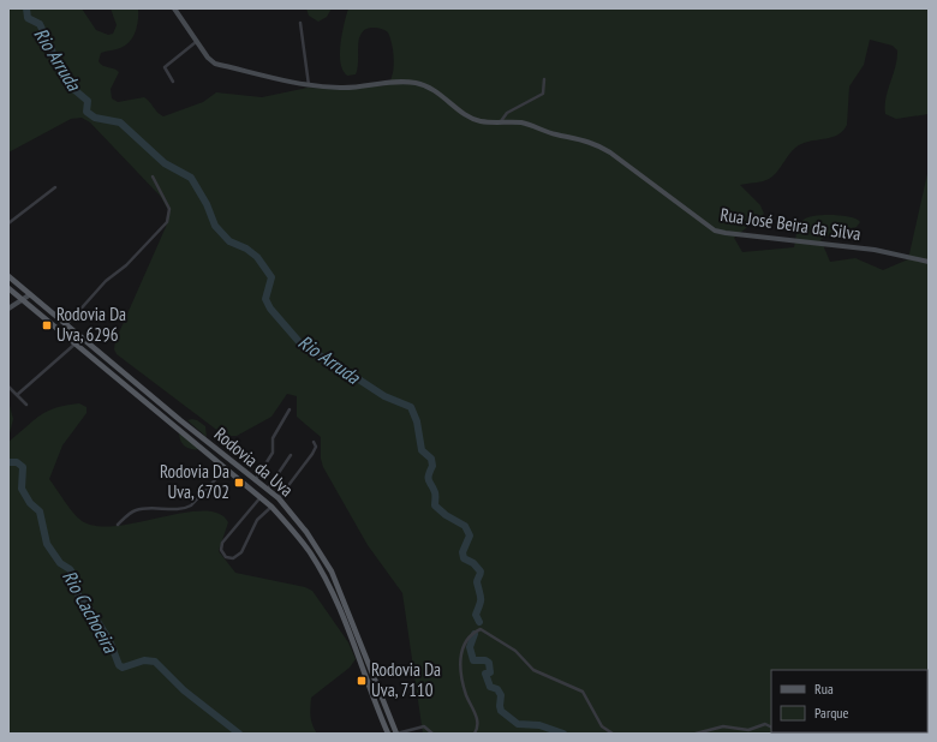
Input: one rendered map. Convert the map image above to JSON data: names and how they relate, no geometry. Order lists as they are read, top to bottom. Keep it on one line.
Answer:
{"streets":{"main road":["Rodovia da Uva"],"street":["Rua José Beira da Silva"]},"water":["Rio Arruda","Rio Cachoeira"],"places":{"transit":["Rodovia Da Uva, 6296","Rodovia Da Uva, 6702","Rodovia Da Uva, 7110"]},"legend":["Rua","Parque"]}
